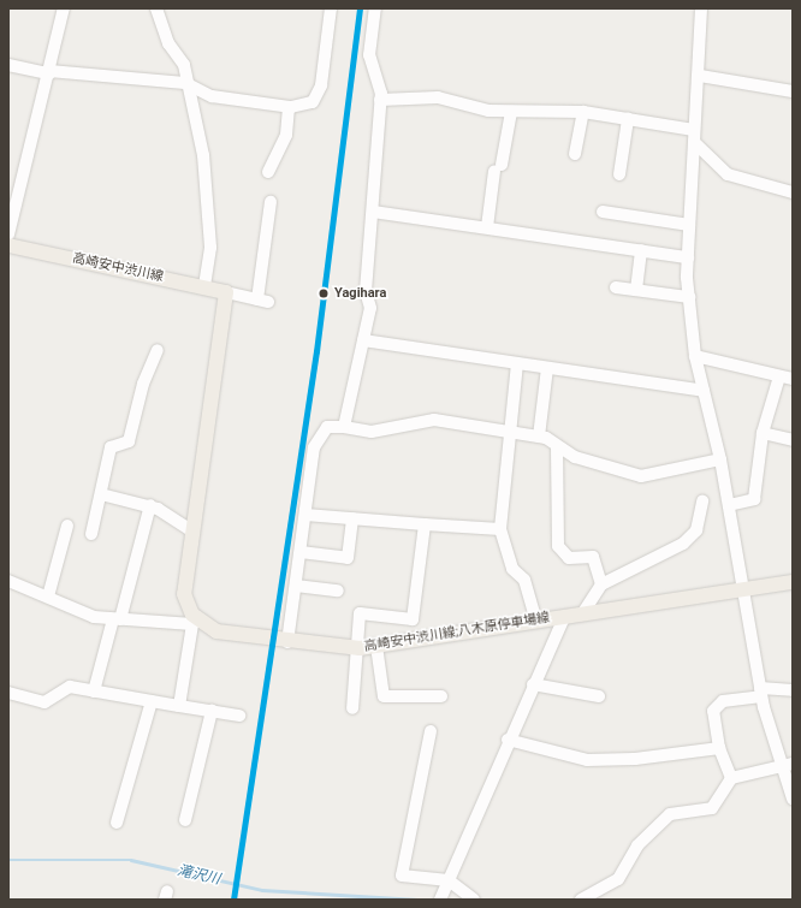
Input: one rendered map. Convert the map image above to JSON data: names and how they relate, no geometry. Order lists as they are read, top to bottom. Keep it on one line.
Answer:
{"streets":{"main road":["高崎安中渋川線","高崎安中渋川線;八木原停車場線"]},"water":["滝沢川"],"places":["Yagihara"]}
